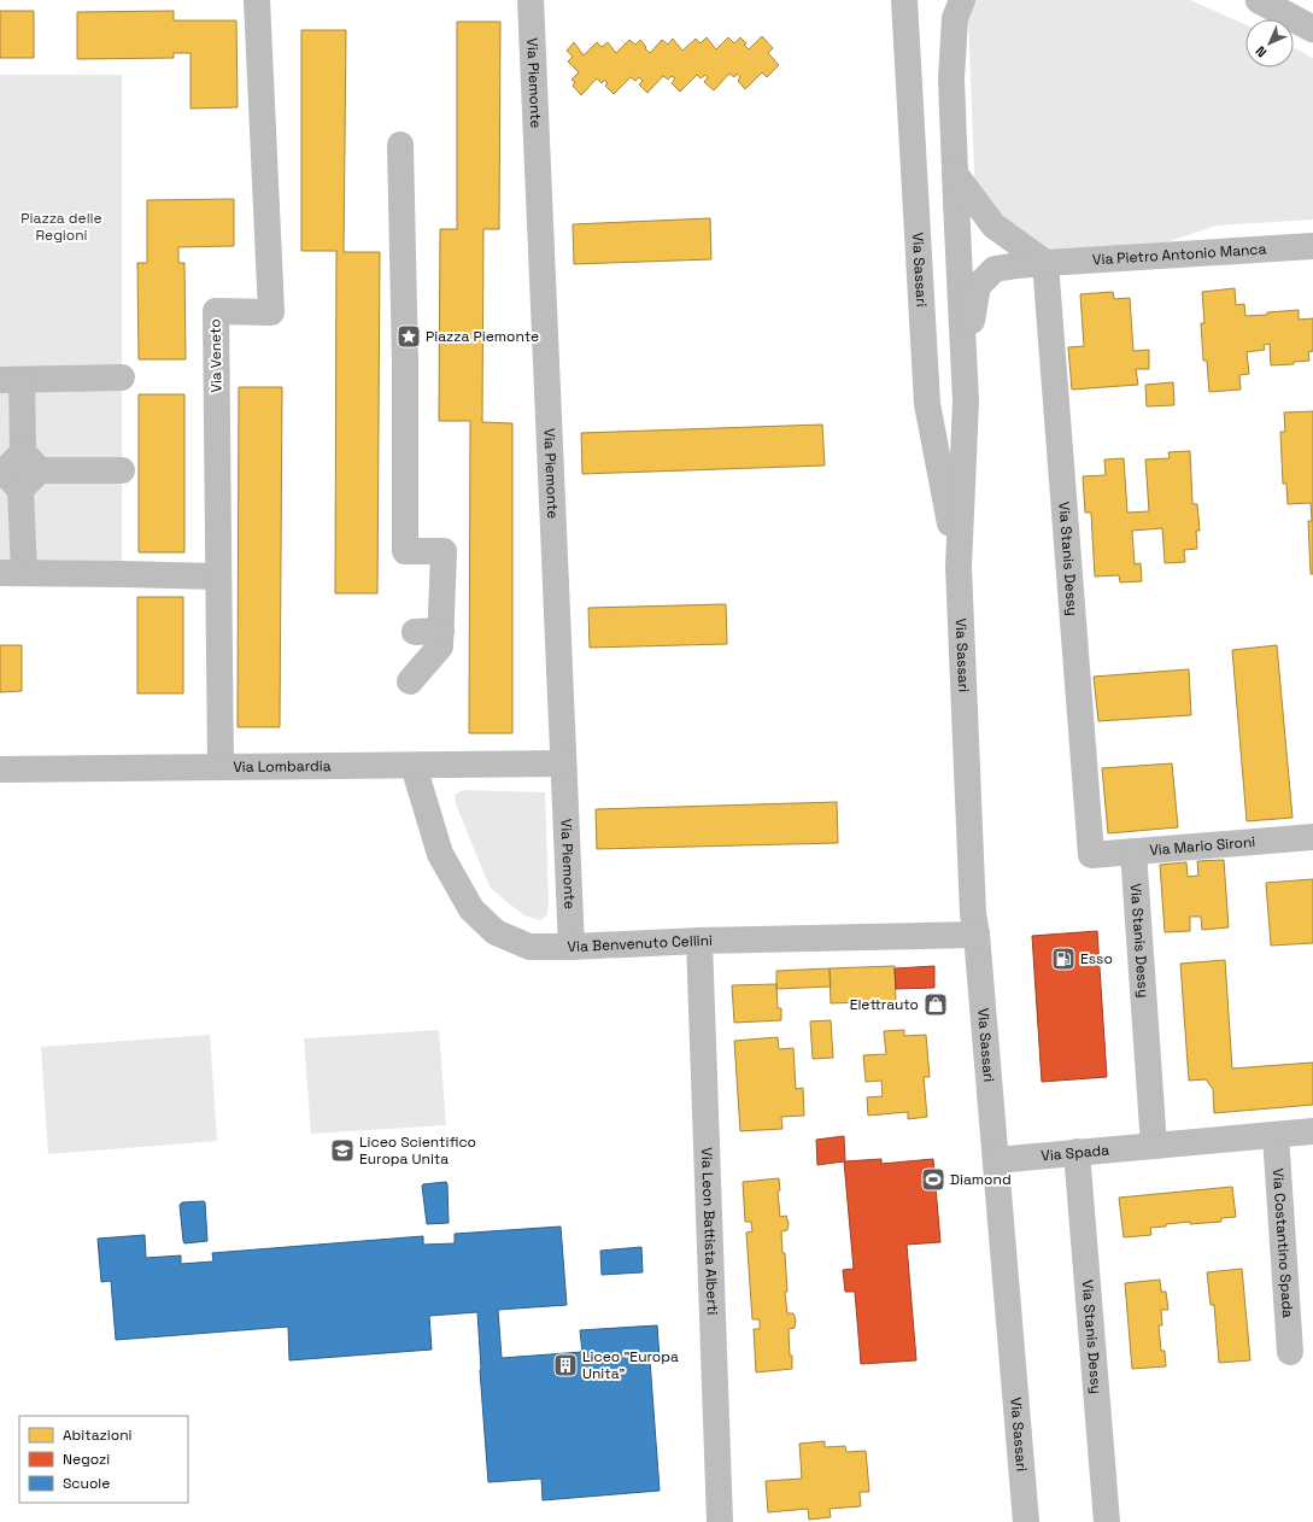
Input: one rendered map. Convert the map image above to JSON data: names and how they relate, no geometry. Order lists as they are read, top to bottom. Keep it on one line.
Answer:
{"streets":{"street":["Via Piemonte","Via Pietro Antonio Manca","Via Sassari","Via Veneto","Via Stanis Dessy","Via Lombardia","Via Mario Sironi","Via Benvenuto Cellini","Via Spada","Via Leon Battista Alberti","Via Costantino Spada"]},"crossings":[["Via Piemonte","Via Lombardia"],["Via Piemonte","Via Benvenuto Cellini"],["Via Pietro Antonio Manca","Via Sassari"],["Via Pietro Antonio Manca","Via Stanis Dessy"],["Via Sassari","Via Benvenuto Cellini"],["Via Sassari","Via Spada"],["Via Veneto","Via Lombardia"],["Via Stanis Dessy","Via Mario Sironi"],["Via Stanis Dessy","Via Spada"],["Via Lombardia","Via Benvenuto Cellini"],["Via Benvenuto Cellini","Via Leon Battista Alberti"]],"parks":["Piazza delle Regioni"],"places":{"place":["Piazza Piemonte"],"fuel station":["Esso"],"shop":["Elettrauto"],"school or university":["Liceo Scientifico Europa Unita"],"sports":["Diamond"],"building":["Liceo \"Europa Unita\""]},"legend":["Abitazioni","Negozi","Scuole"],"north":"bottom left"}
